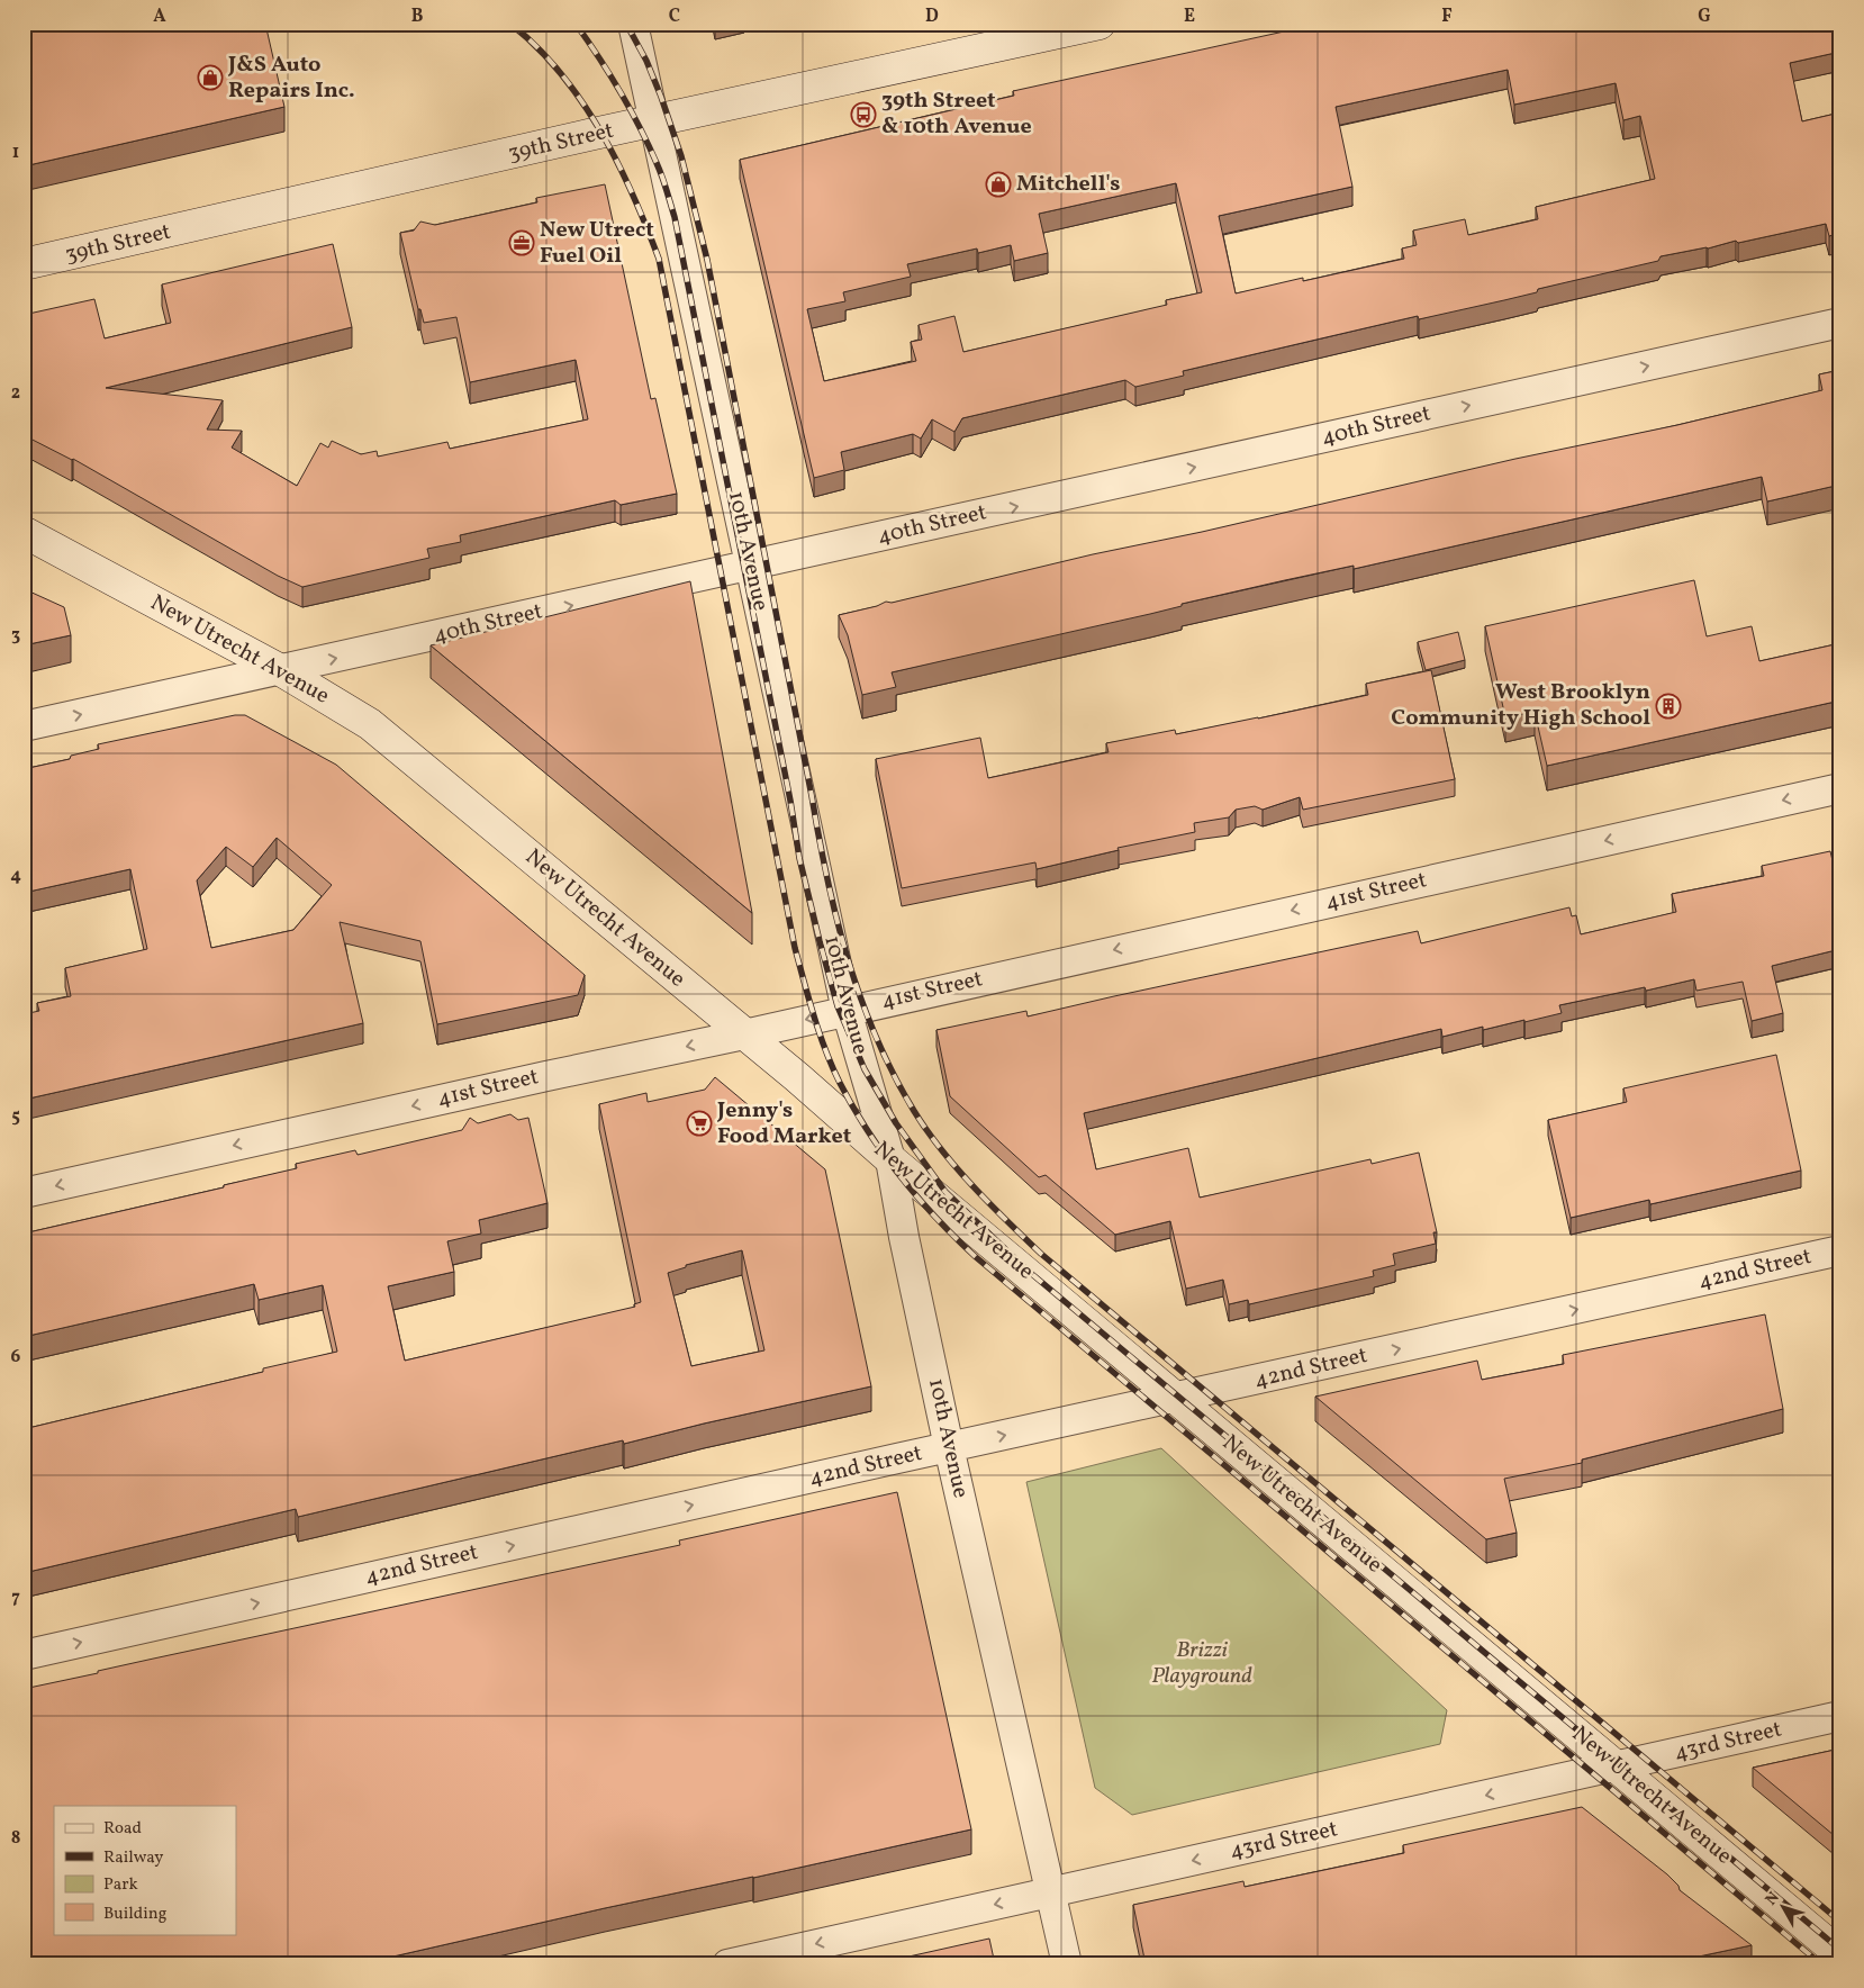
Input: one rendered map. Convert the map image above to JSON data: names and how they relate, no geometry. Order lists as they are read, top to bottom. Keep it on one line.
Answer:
{"streets":{"street":["39th Street","40th Street","10th Avenue","New Utrecht Avenue","41st Street","42nd Street","43rd Street"]},"crossings":[["39th Street","10th Avenue"],["40th Street","10th Avenue"],["40th Street","New Utrecht Avenue"],["10th Avenue","New Utrecht Avenue"],["10th Avenue","41st Street"],["10th Avenue","42nd Street"],["10th Avenue","43rd Street"],["New Utrecht Avenue","41st Street"],["New Utrecht Avenue","42nd Street"],["New Utrecht Avenue","43rd Street"]],"one_way":["40th Street","41st Street","42nd Street","43rd Street"],"parks":["Brizzi Playground"],"places":{"shop":["J&S Auto Repairs Inc.","Mitchell's"],"bus stop":["39th Street & 10th Avenue"],"office":["New Utrect Fuel Oil"],"building":["West Brooklyn Community High School"],"supermarket":["Jenny's Food Market"]},"legend":["Road","Railway","Park","Building"],"north":"top left","grid":{"columns":["A","B","C","D","E","F","G"],"rows":["1","2","3","4","5","6","7","8"]}}
